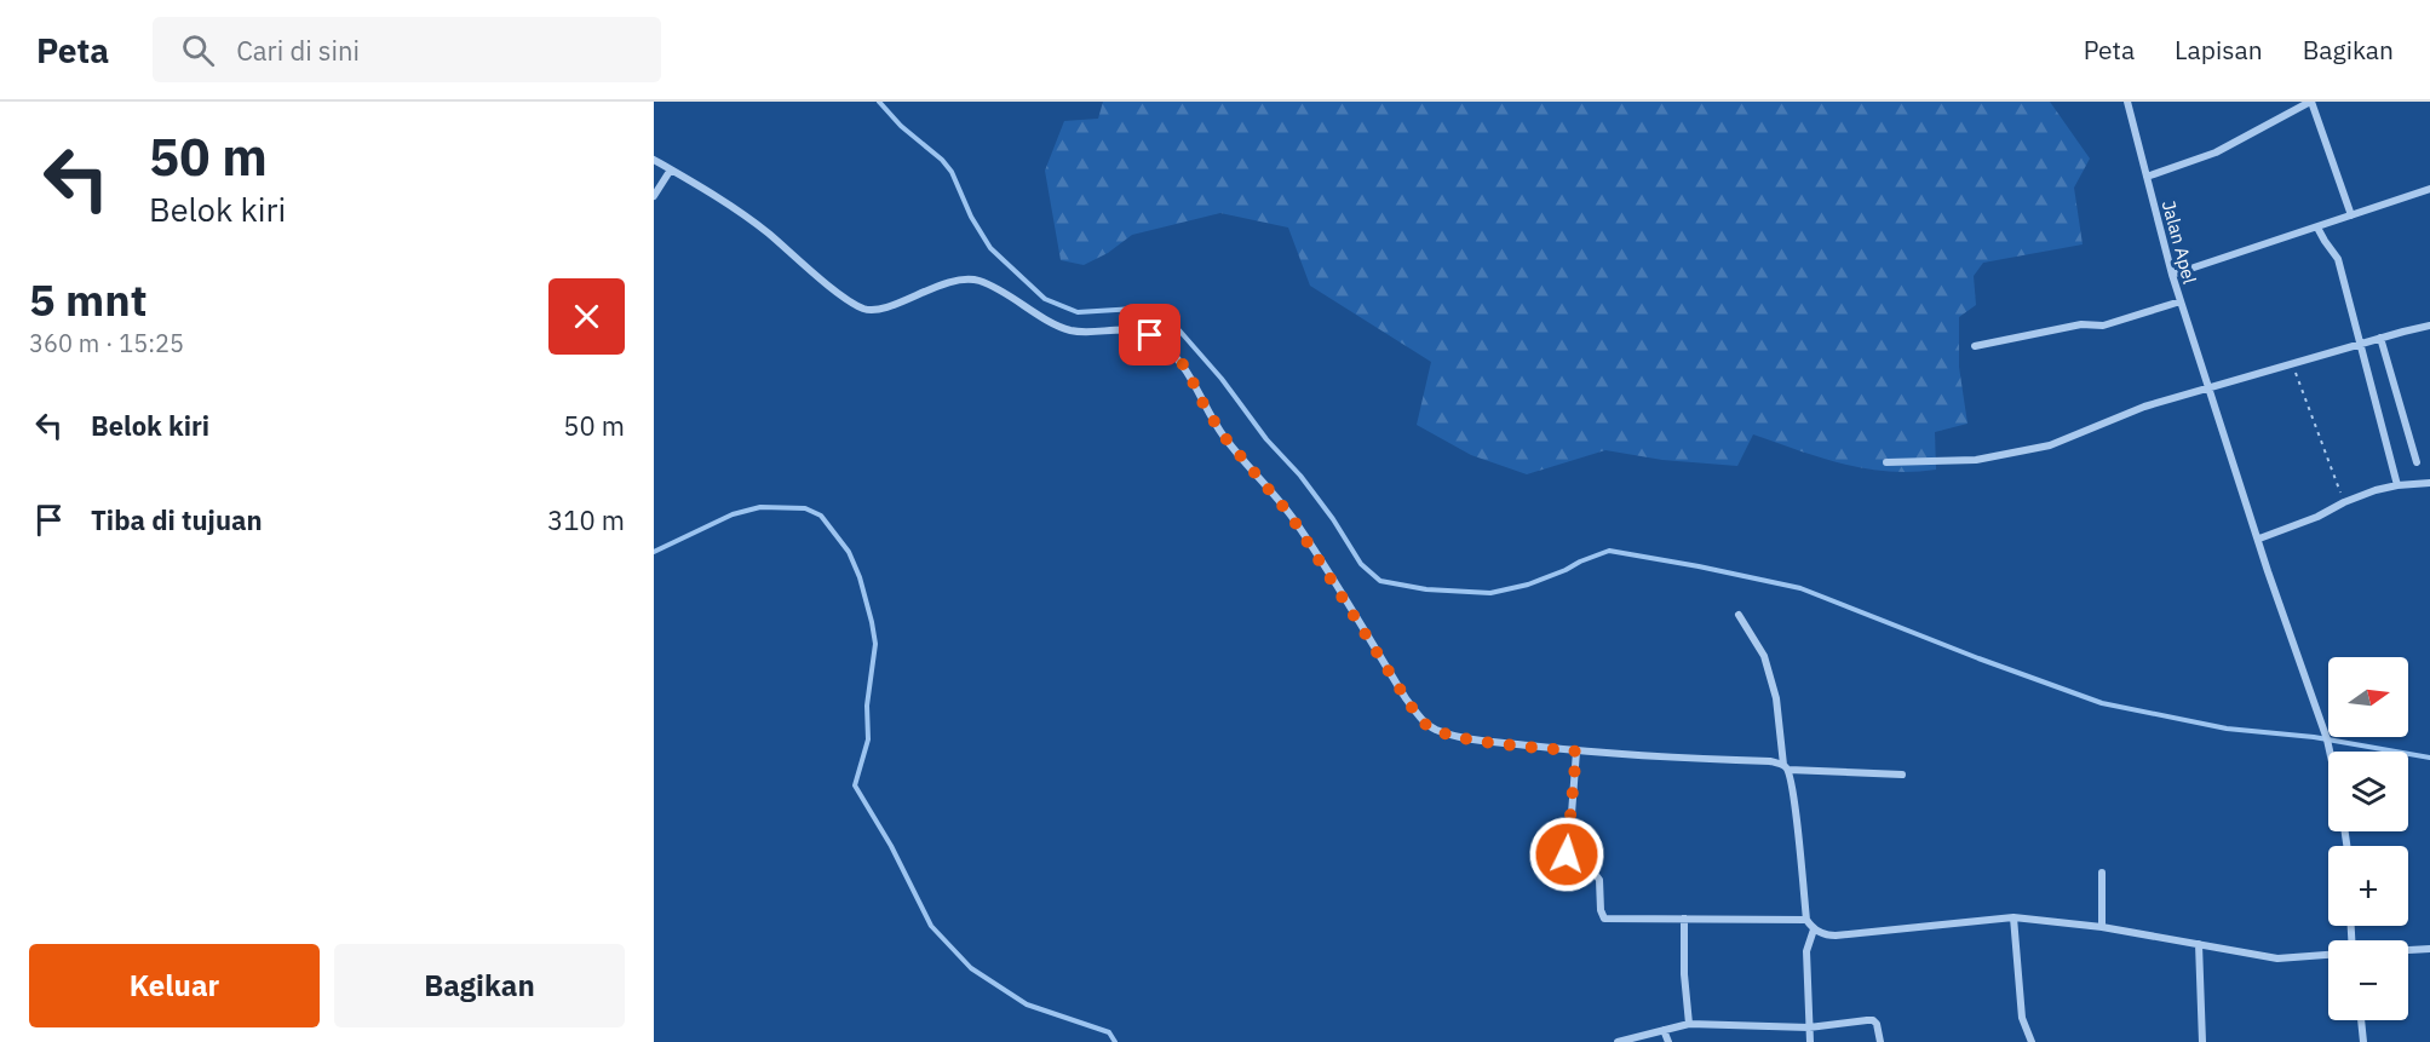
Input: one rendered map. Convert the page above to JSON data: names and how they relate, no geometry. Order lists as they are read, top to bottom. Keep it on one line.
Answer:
{"streets":{"street":["Jalan Apel"]},"north":"right","page":{"header":"Peta","search":"Cari di sini","nav":["Peta","Lapisan","Bagikan"],"turn":["50 m","Belok kiri"],"heading":["5 mnt","360 m · 15:25"],"list":[{"name":"Belok kiri","value":"50 m"},{"name":"Tiba di tujuan","value":"310 m"}],"map_buttons":["+","−"],"buttons":["Keluar","Bagikan"]}}
